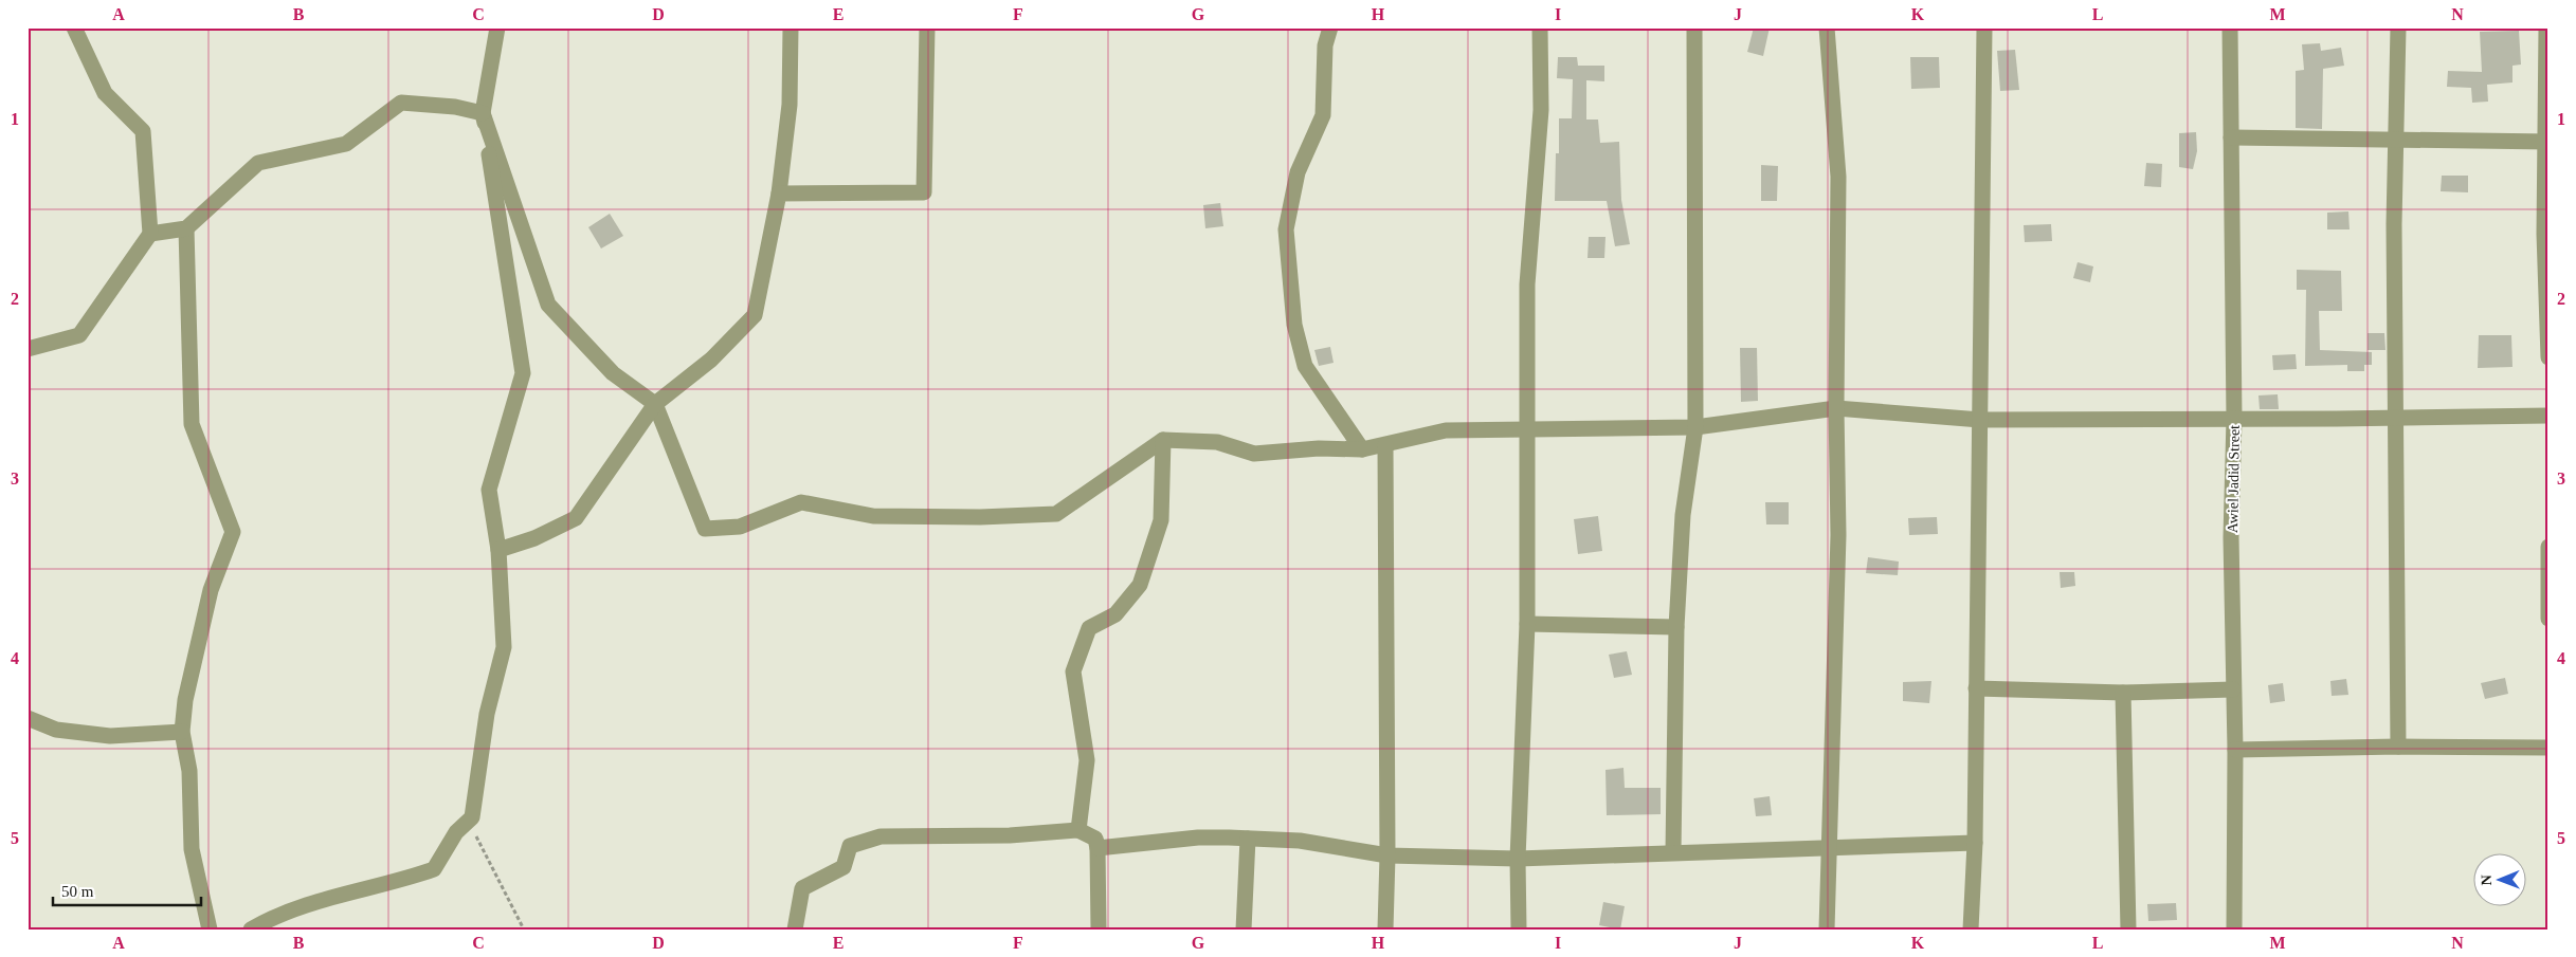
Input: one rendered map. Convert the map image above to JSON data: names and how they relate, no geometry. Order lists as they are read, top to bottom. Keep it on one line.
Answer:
{"streets":{"street":["Awiel Jadid Street"]},"scale_bar":"50 m","north":"left","grid":{"columns":["A","B","C","D","E","F","G","H","I","J","K","L","M","N"],"rows":["1","2","3","4","5"]}}
